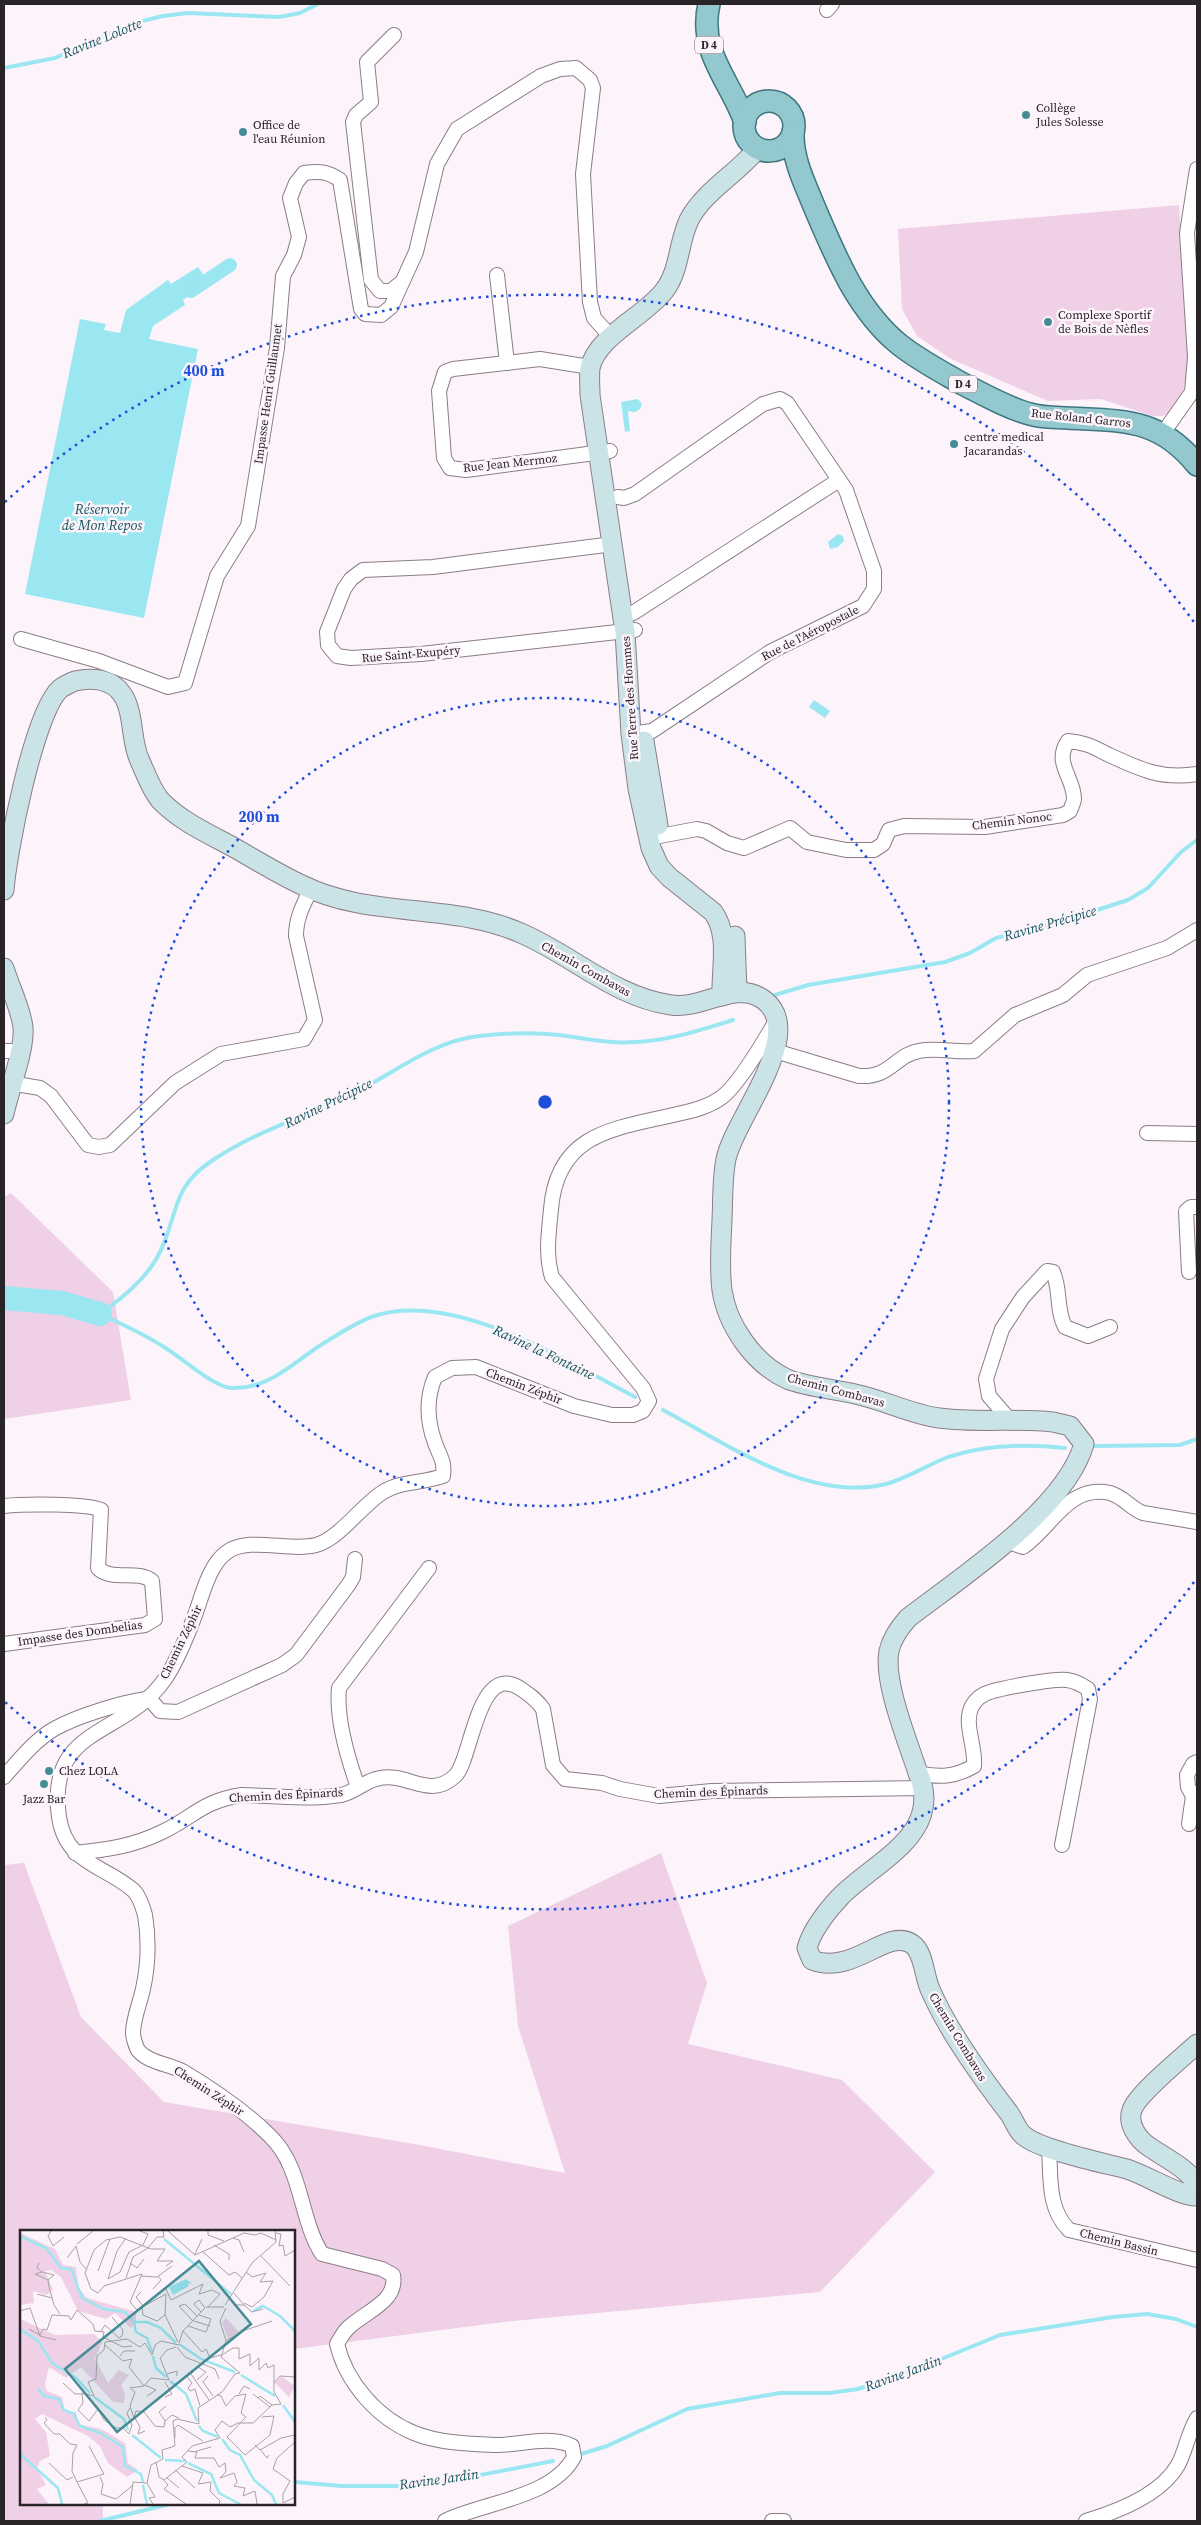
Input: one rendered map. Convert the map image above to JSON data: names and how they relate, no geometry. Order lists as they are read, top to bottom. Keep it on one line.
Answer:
{"streets":{"main road":["D 4","Rue Roland Garros"],"street":["Impasse Henri Guillaumet","Rue Jean Mermoz","Rue de l'Aéropostale","Rue Saint-Exupéry","Rue Terre des Hommes","Chemin Nonoc","Chemin Combavas","Chemin Zéphir","Impasse des Dombelias","Chemin des Épinards","Chemin Bassin"]},"crossings":[["D 4","Rue Roland Garros"],["Rue Jean Mermoz","Rue Terre des Hommes"],["Rue de l'Aéropostale","Rue Terre des Hommes"],["Rue Saint-Exupéry","Rue Terre des Hommes"],["Rue Terre des Hommes","Chemin Nonoc"],["Rue Terre des Hommes","Chemin Combavas"],["Chemin Combavas","Chemin Zéphir"],["Chemin Combavas","Chemin des Épinards"],["Chemin Combavas","Chemin Bassin"],["Chemin Zéphir","Chemin des Épinards"]],"water":["Ravine Lolotte","Réservoir de Mon Repos","Ravine Précipice","Ravine la Fontaine","Ravine Jardin"],"places":["Collège Jules Solesse","Office de l'eau Réunion","Complexe Sportif de Bois de Nèfles","centre medical Jacarandas","Chez LOLA","Jazz Bar"],"rings":["400 m","200 m"]}
